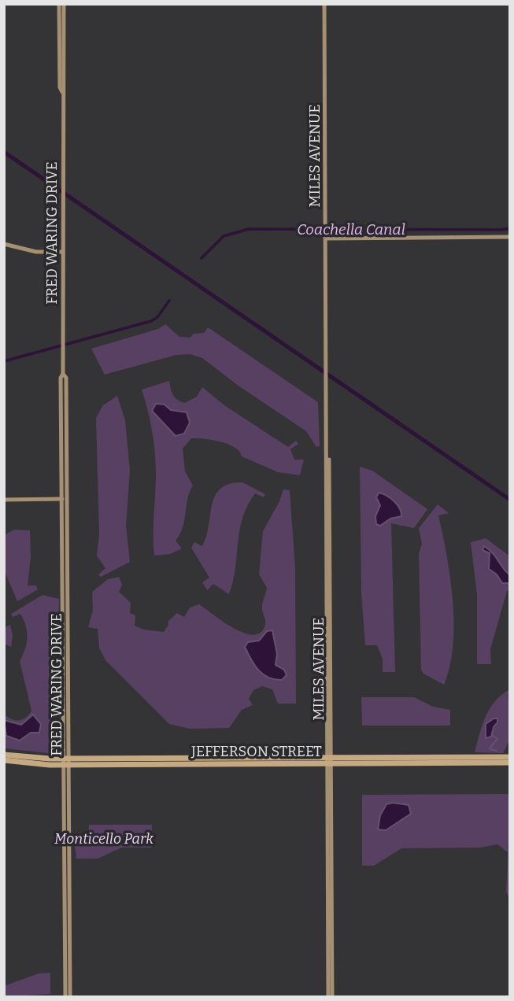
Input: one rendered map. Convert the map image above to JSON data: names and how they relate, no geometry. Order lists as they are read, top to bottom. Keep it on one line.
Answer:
{"streets":{"main road":["MILES AVENUE","FRED WARING DRIVE","JEFFERSON STREET"]},"crossings":[["MILES AVENUE","JEFFERSON STREET"],["FRED WARING DRIVE","JEFFERSON STREET"]],"water":["Coachella Canal"],"parks":["Monticello Park"]}
